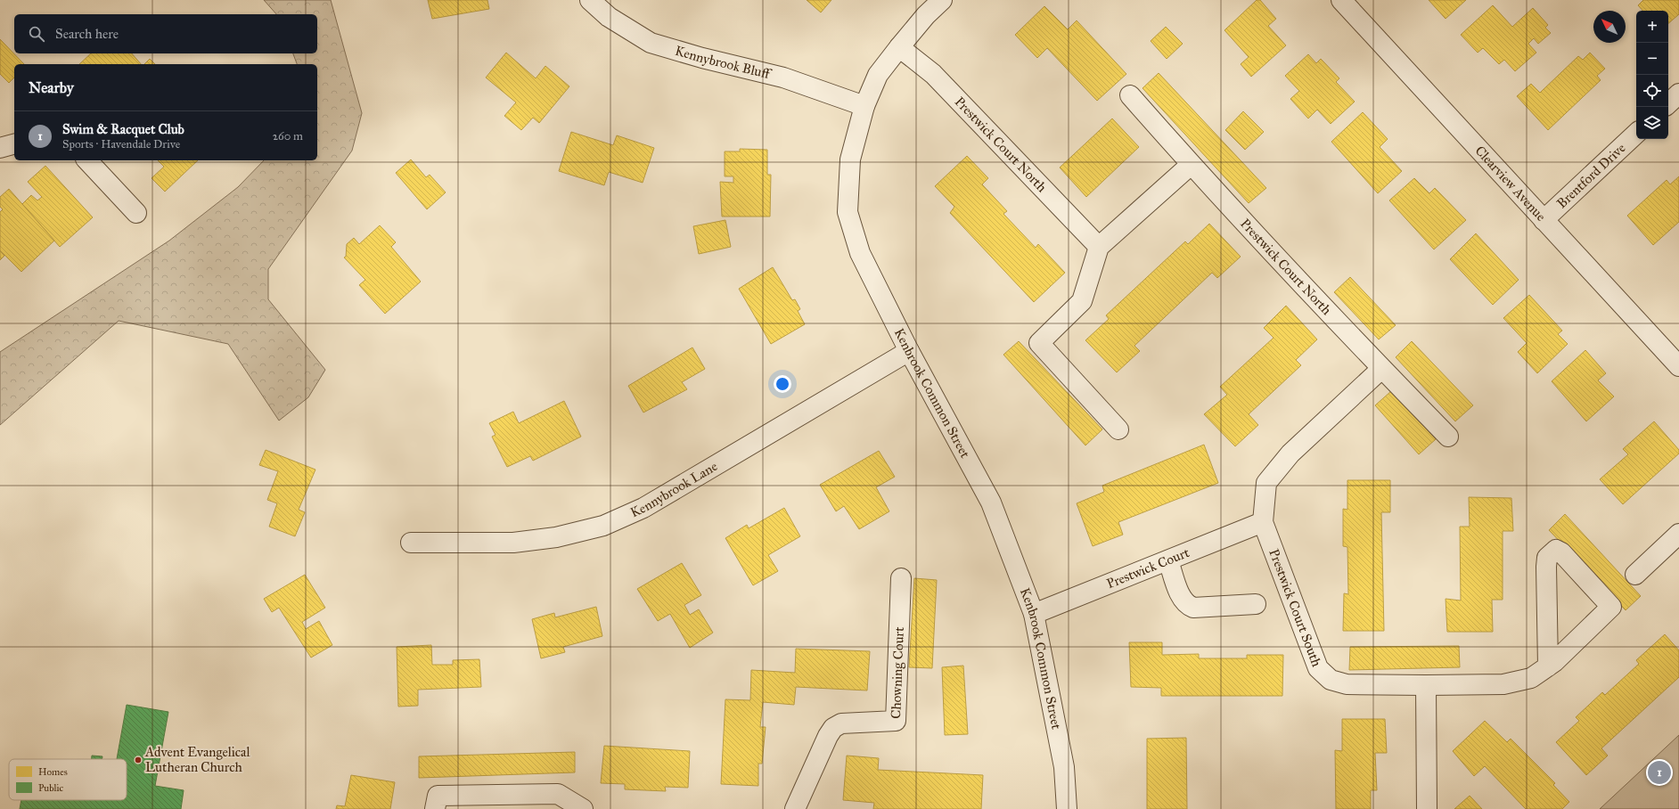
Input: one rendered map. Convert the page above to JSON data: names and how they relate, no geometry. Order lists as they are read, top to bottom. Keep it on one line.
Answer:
{"streets":{"street":["Kennybrook Bluff","Prestwick Court North","Brentford Drive","Clearview Avenue","Kenbrook Common Street","Kennybrook Lane","Prestwick Court","Prestwick Court South","Chowning Court"]},"crossings":[["Kennybrook Bluff","Kenbrook Common Street"],["Prestwick Court North","Kenbrook Common Street"],["Brentford Drive","Clearview Avenue"],["Kenbrook Common Street","Kennybrook Lane"],["Kenbrook Common Street","Prestwick Court"],["Prestwick Court","Prestwick Court South"]],"places":["Advent Evangelical Lutheran Church"],"legend":["Homes","Public"],"north":"top left","page":{"map_buttons":["+","−"],"search":"Search here","heading":"Nearby","list":[{"mark":"1","name":"Swim & Racquet Club","note":"Sports · Havendale Drive","value":"260 m"}],"pins":"1"}}
